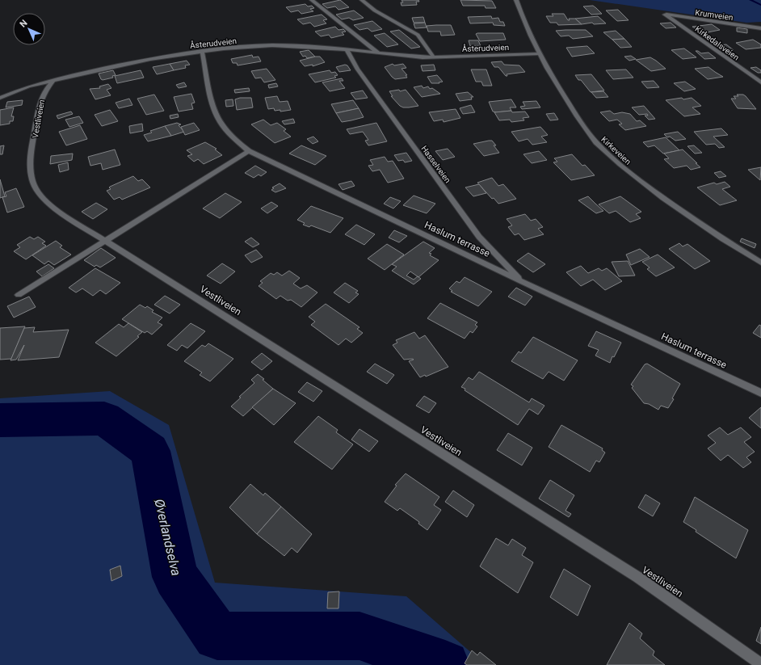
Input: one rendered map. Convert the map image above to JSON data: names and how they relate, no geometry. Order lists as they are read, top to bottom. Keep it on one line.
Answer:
{"streets":{"street":["Krumveien","Åsterudveien","Kirkedalsveien","Vestliveien","Kirkeveien","Hasselveien","Haslum terrasse"]},"crossings":[["Krumveien","Kirkedalsveien"],["Åsterudveien","Vestliveien"],["Åsterudveien","Kirkeveien"],["Åsterudveien","Hasselveien"],["Åsterudveien","Haslum terrasse"],["Hasselveien","Haslum terrasse"]],"water":["Øverlandselva"],"north":"top left"}
